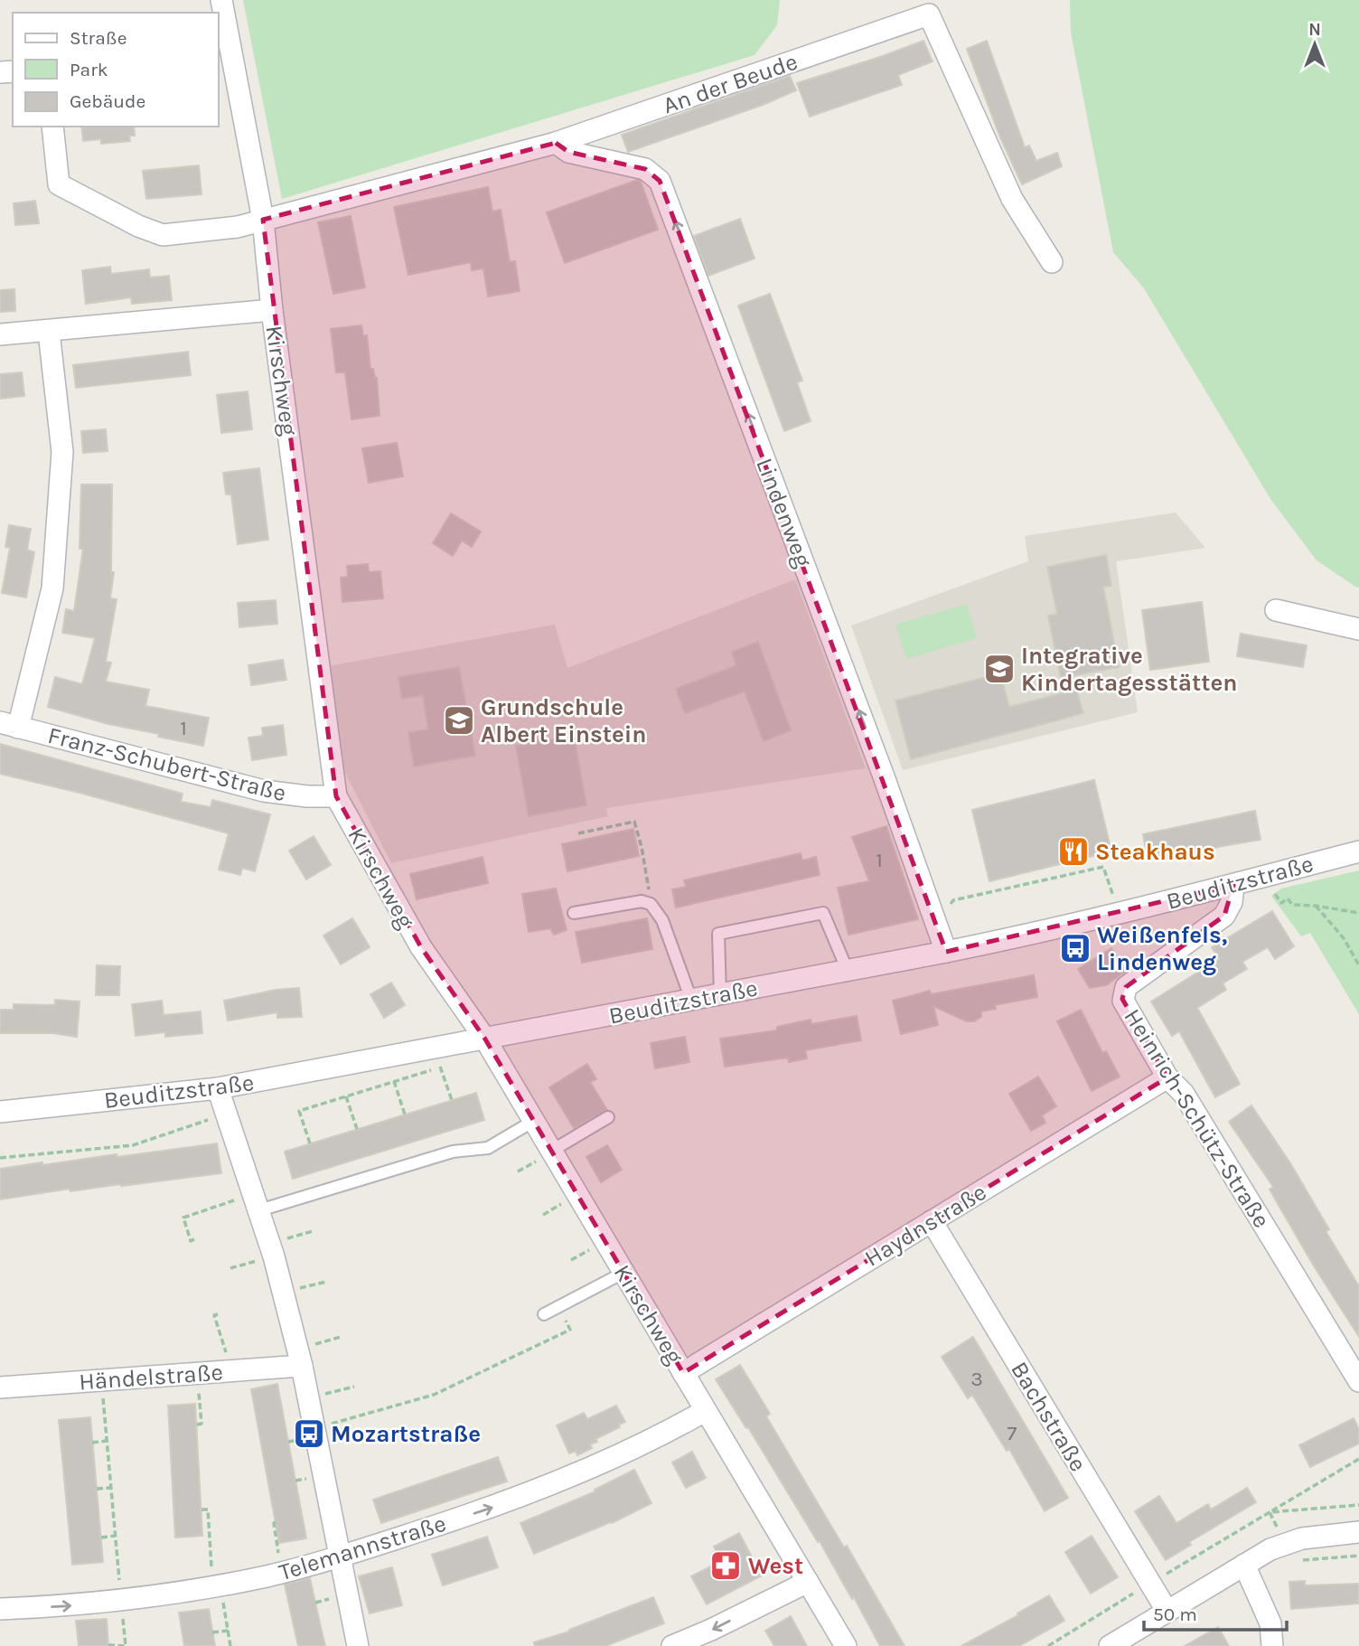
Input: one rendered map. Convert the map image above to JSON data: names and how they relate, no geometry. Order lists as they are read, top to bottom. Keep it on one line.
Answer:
{"streets":{"street":["An der Beude","Kirschweg","Lindenweg","Franz-Schubert-Straße","Beuditzstraße","Heinrich-Schütz-Straße","Haydnstraße","Händelstraße","Bachstraße","Telemannstraße"]},"crossings":[["An der Beude","Kirschweg"],["An der Beude","Lindenweg"],["Kirschweg","Franz-Schubert-Straße"],["Kirschweg","Beuditzstraße"],["Kirschweg","Haydnstraße"],["Kirschweg","Telemannstraße"],["Lindenweg","Beuditzstraße"],["Beuditzstraße","Heinrich-Schütz-Straße"],["Heinrich-Schütz-Straße","Haydnstraße"],["Haydnstraße","Bachstraße"]],"one_way":["Lindenweg","Telemannstraße"],"places":{"school or university":["Integrative Kindertagesstätten","Grundschule Albert Einstein"],"restaurant":["Steakhaus"],"bus stop":["Weißenfels, Lindenweg","Mozartstraße"],"pharmacy":["West"]},"house_numbers":["1","1","3","7"],"legend":["Straße","Park","Gebäude"],"scale_bar":"50 m","north":"top"}
